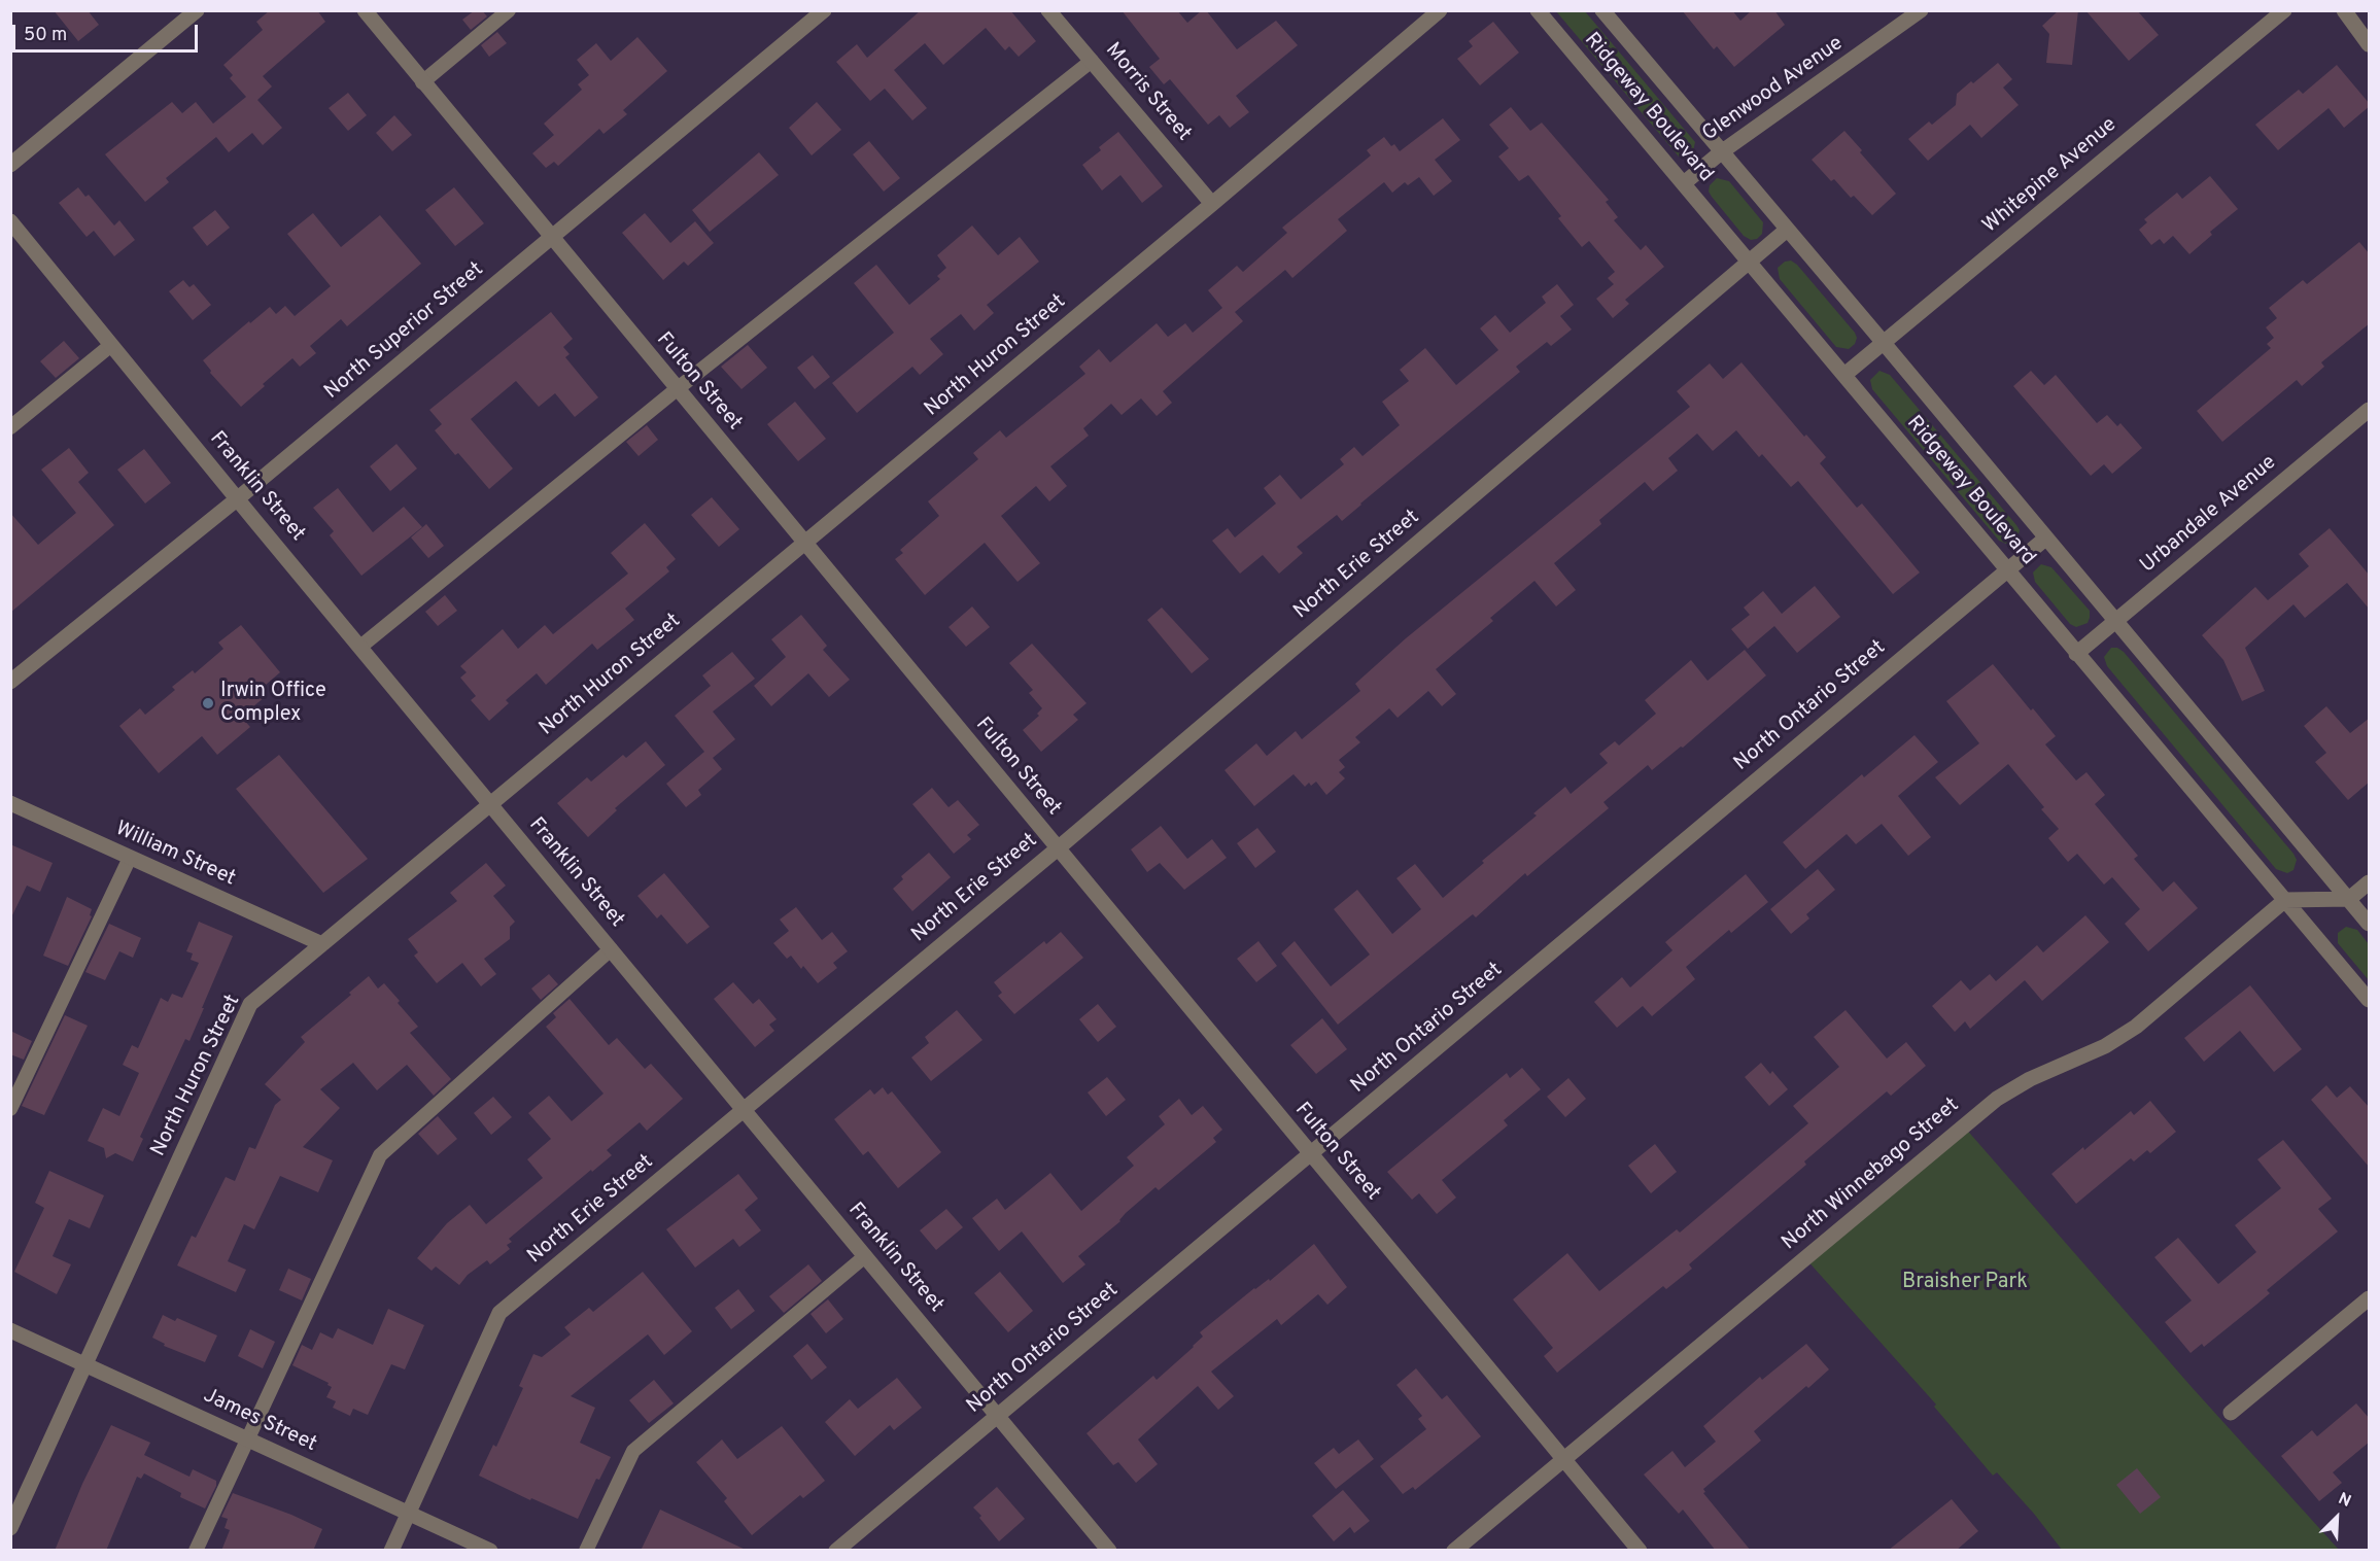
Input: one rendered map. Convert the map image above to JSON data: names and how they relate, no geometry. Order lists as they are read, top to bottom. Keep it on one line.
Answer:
{"streets":{"street":["Glenwood Avenue","Morris Street","Ridgeway Boulevard","Whitepine Avenue","North Superior Street","North Huron Street","Fulton Street","Franklin Street","Urbandale Avenue","North Erie Street","North Ontario Street","William Street","North Winnebago Street","James Street"]},"crossings":[["Glenwood Avenue","Ridgeway Boulevard"],["Morris Street","North Huron Street"],["Ridgeway Boulevard","Whitepine Avenue"],["Ridgeway Boulevard","Urbandale Avenue"],["Ridgeway Boulevard","North Erie Street"],["Ridgeway Boulevard","North Ontario Street"],["Ridgeway Boulevard","North Winnebago Street"],["North Superior Street","Fulton Street"],["North Superior Street","Franklin Street"],["North Huron Street","Fulton Street"],["North Huron Street","Franklin Street"],["North Huron Street","William Street"],["North Huron Street","James Street"],["Fulton Street","North Erie Street"],["Fulton Street","North Ontario Street"],["Fulton Street","North Winnebago Street"],["Franklin Street","North Erie Street"],["Franklin Street","North Ontario Street"],["North Erie Street","James Street"]],"parks":["Braisher Park"],"places":["Irwin Office Complex"],"scale_bar":"50 m","north":"top right"}
